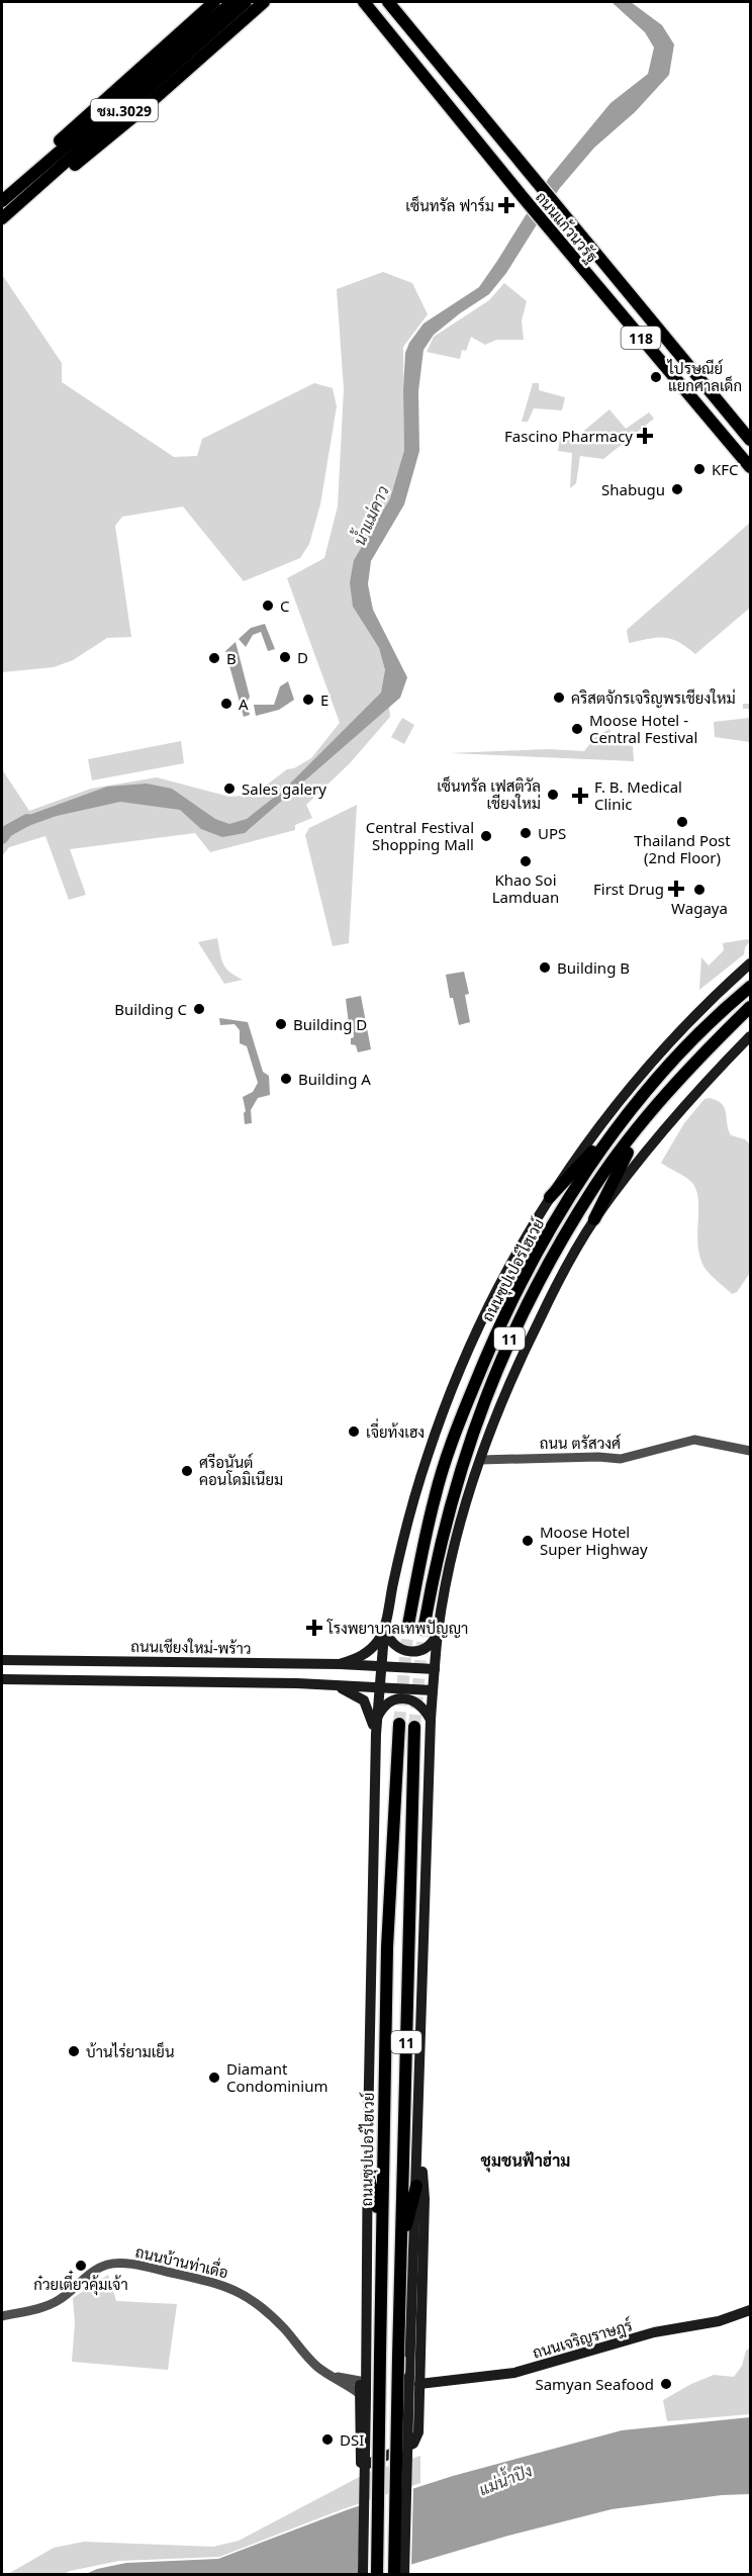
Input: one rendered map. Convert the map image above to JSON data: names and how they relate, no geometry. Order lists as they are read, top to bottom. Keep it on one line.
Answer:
{"streets":{"main road":["ชม.3029","ถนนแก้วนวรัฐ","118","ถนนซุปเปอร์ไฮเวย์","11","ถนนเชียงใหม่-พร้าว","ถนนเจริญราษฎร์"],"street":["ถนน ตรัสวงศ์","ถนนบ้านท่าเดื่อ"]},"districts":["ชุมชนฟ้าฮ่าม"],"water":["น้ำแม่คาว","แม่น้ำปิง"],"places":{"health":["เซ็นทรัล ฟาร์ม","Fascino Pharmacy","F. B. Medical Clinic","First Drug","โรงพยาบาลเทพปัญญา"],"other":["ไปรษณีย์ แยกศาลเด็ก","KFC","Shabugu","C","D","B","คริสตจักรเจริญพรเชียงใหม่","E","A","Moose Hotel - Central Festival","Sales galery","เซ็นทรัล เฟสติวัล เชียงใหม่","Thailand Post (2nd Floor)","UPS","Central Festival Shopping Mall","Khao Soi Lamduan","Wagaya","Building B","Building C","Building D","Building A","เจี่ยท้งเฮง","ศรีอนันต์ คอนโดมิเนียม","Moose Hotel Super Highway","บ้านไร่ยามเย็น","Diamant Condominium","ก๋วยเตี๋ยวคุ้มเจ้า","Samyan Seafood","DSI"]}}
